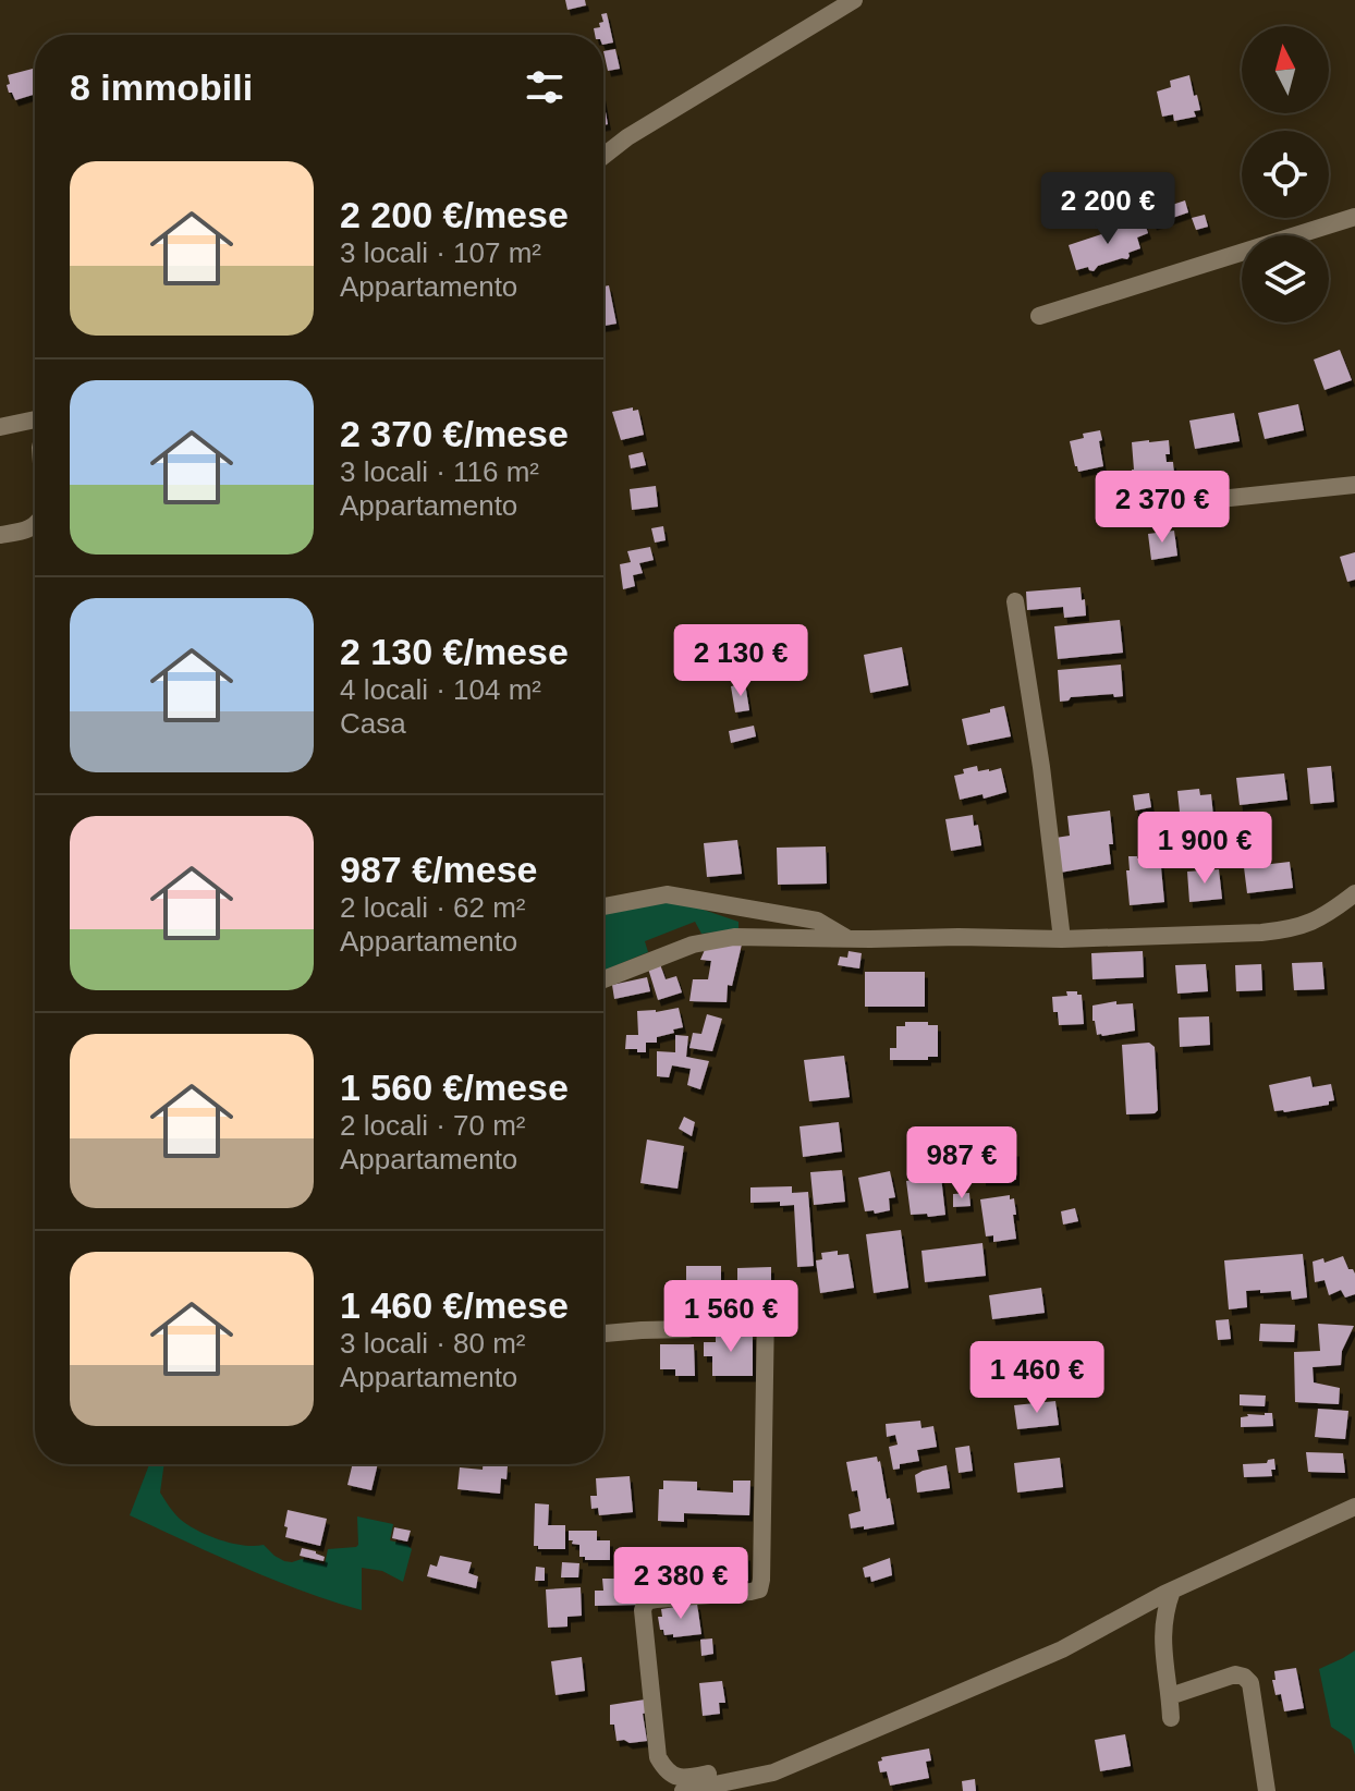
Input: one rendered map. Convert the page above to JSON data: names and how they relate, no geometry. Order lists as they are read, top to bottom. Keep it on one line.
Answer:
{"north":"top","page":{"heading":"8 immobili","list":[{"name":"2 200 €/mese","note":"3 locali · 107 m² · Appartamento"},{"name":"2 370 €/mese","note":"3 locali · 116 m² · Appartamento"},{"name":"2 130 €/mese","note":"4 locali · 104 m² · Casa"},{"name":"987 €/mese","note":"2 locali · 62 m² · Appartamento"},{"name":"1 560 €/mese","note":"2 locali · 70 m² · Appartamento"},{"name":"1 460 €/mese","note":"3 locali · 80 m² · Appartamento"}],"price":["2 200 €","2 370 €","2 130 €","1 900 €","987 €","1 560 €","1 460 €","2 380 €"]}}
